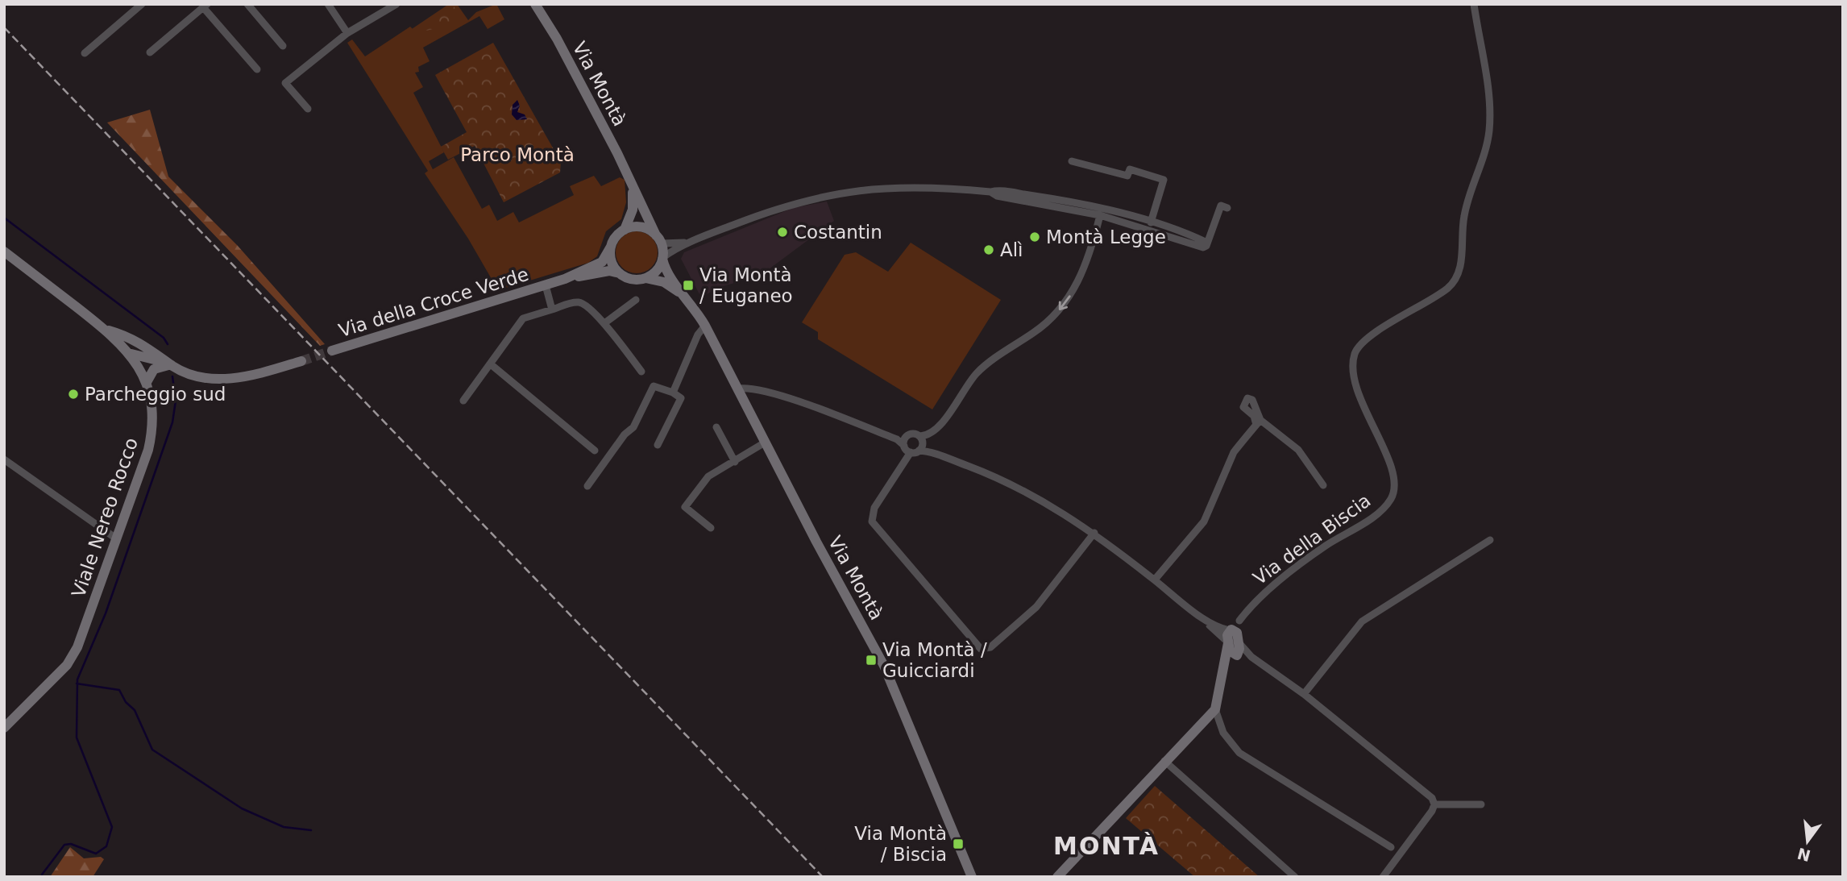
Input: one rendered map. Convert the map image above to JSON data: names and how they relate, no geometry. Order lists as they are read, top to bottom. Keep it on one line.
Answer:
{"streets":{"street":["Via Montà","Via della Croce Verde","Viale Nereo Rocco","Via della Biscia"]},"crossings":[["Via Montà","Via della Croce Verde"]],"districts":["MONTÀ"],"parks":["Parco Montà"],"places":{"other":["Costantin","Montà Legge","Alì","Parcheggio sud"],"transit":["Via Montà / Euganeo","Via Montà / Guicciardi","Via Montà / Biscia"]},"north":"bottom"}
